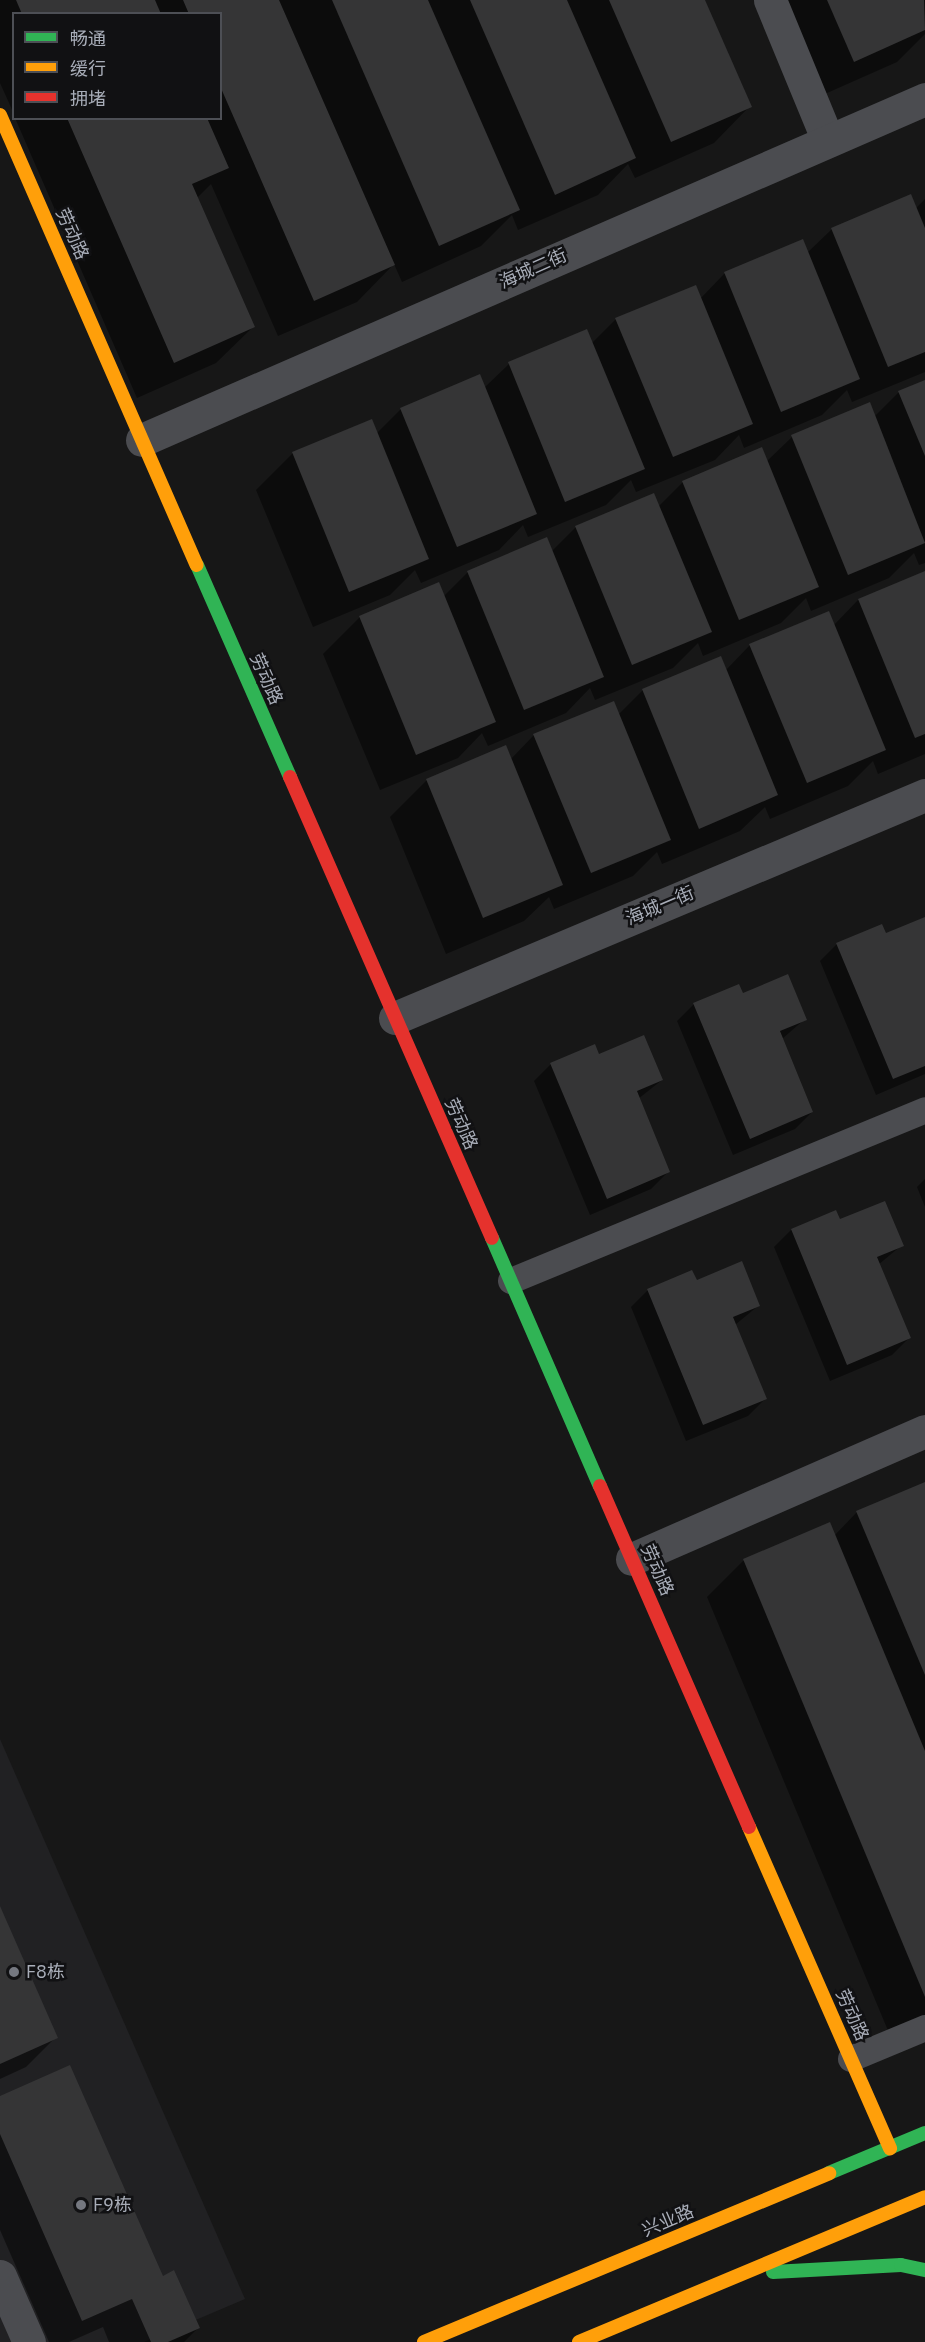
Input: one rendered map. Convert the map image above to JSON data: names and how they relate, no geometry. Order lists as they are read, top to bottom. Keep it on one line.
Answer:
{"streets":{"street":["劳动路","海城二街","海城一街","兴业路"]},"crossings":[["劳动路","海城二街"],["劳动路","海城一街"],["劳动路","兴业路"]],"places":["F8栋","F9栋"],"legend":["畅通","缓行","拥堵"]}
